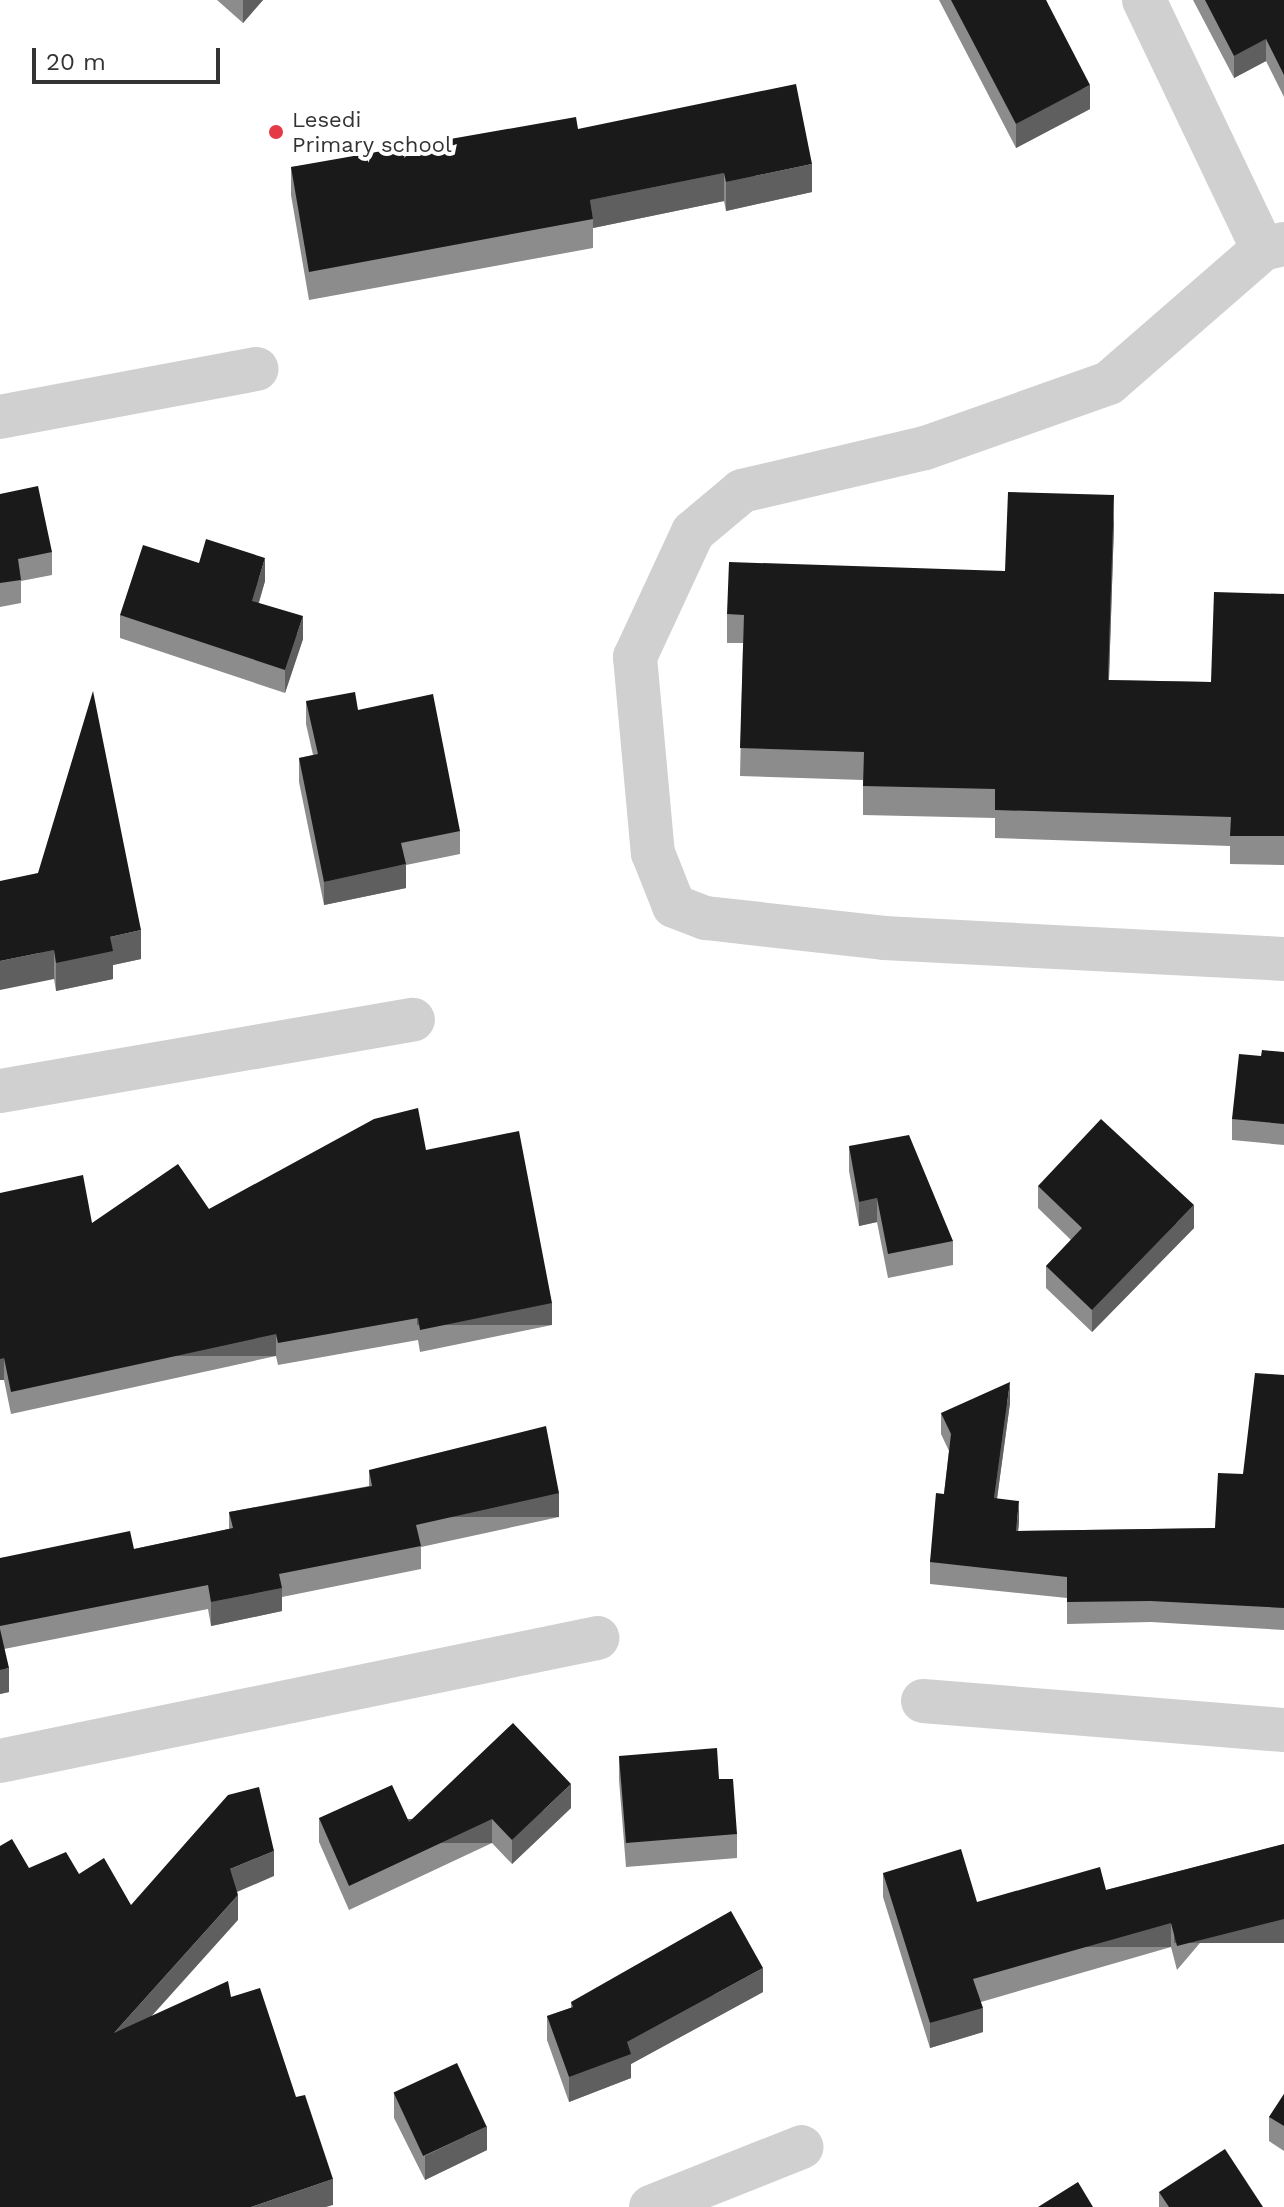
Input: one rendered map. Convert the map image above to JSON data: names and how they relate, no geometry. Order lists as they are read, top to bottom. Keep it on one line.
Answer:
{"places":["Lesedi Primary school"],"scale_bar":"20 m"}
